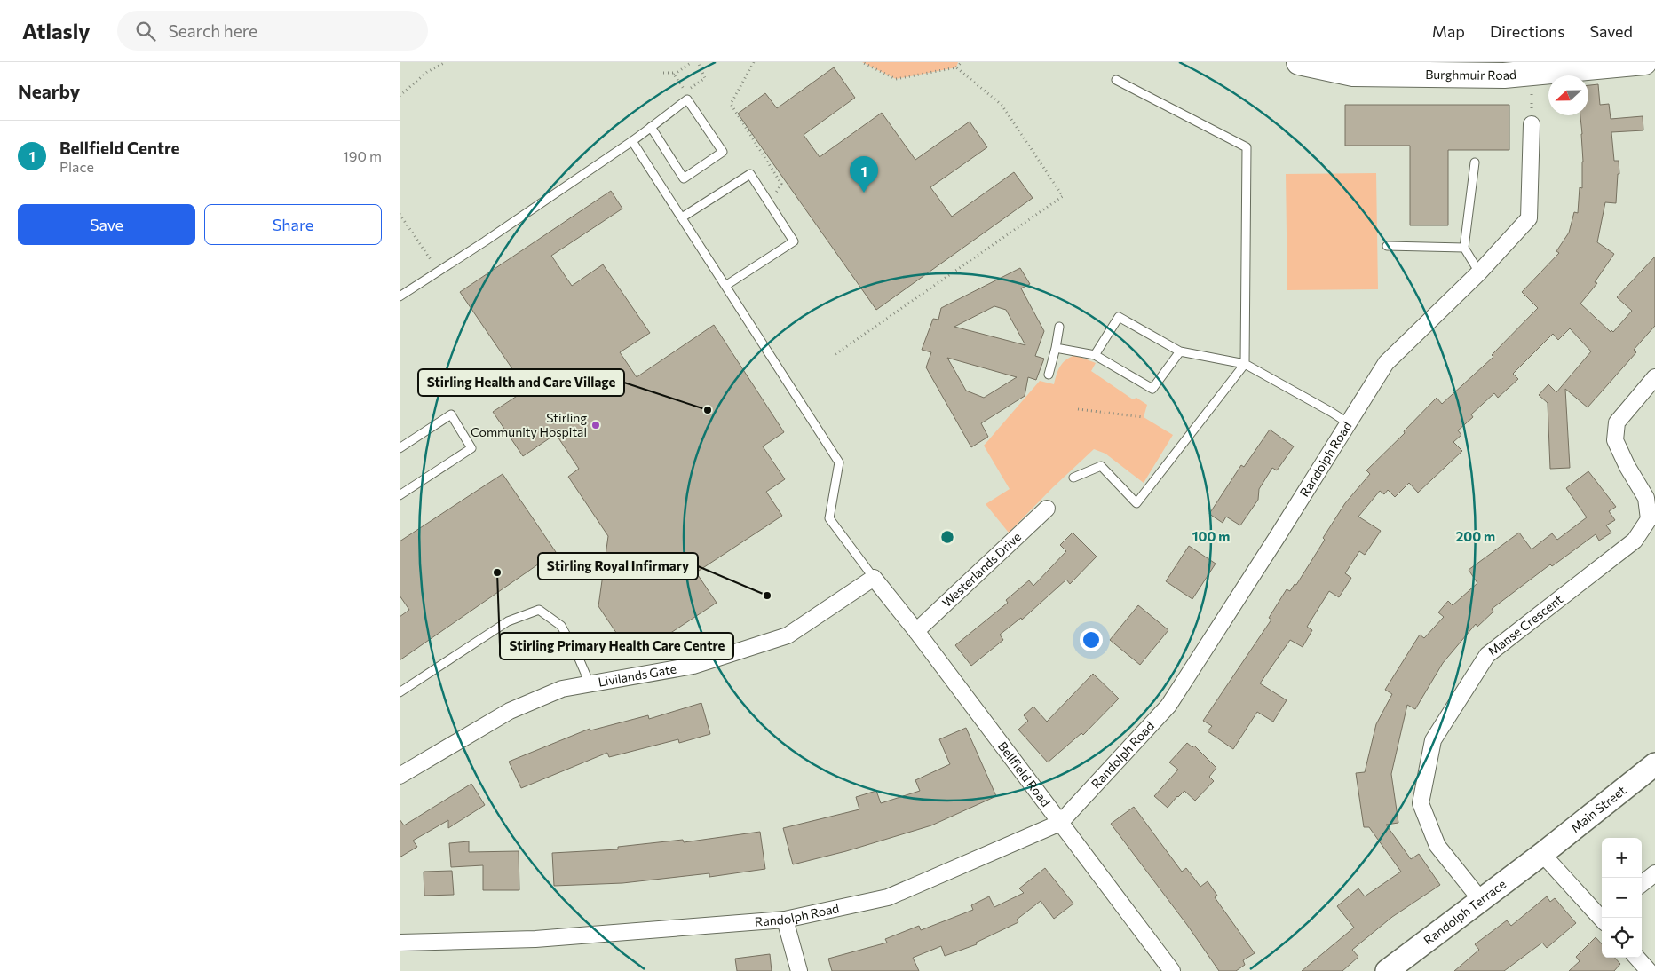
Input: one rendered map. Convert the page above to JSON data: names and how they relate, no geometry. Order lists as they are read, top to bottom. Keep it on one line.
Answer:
{"streets":{"main road":["Burghmuir Road","Main Street","Randolph Terrace"],"street":["Randolph Road","Westerlands Drive","Manse Crescent","Livilands Gate","Bellfield Road"]},"crossings":[["Randolph Road","Bellfield Road"],["Westerlands Drive","Bellfield Road"],["Manse Crescent","Randolph Terrace"],["Livilands Gate","Bellfield Road"],["Main Street","Randolph Terrace"]],"places":["Stirling Health and Care Village","Stirling Community Hospital","Stirling Primary Health Care Centre","Stirling Royal Infirmary"],"north":"left","page":{"header":"Atlasly","search":"Search here","nav":["Map","Directions","Saved"],"heading":"Nearby","list":[{"mark":"1","name":"Bellfield Centre","note":"Place","value":"190 m"}],"pins":"1","buttons":["Save","Share"],"map_buttons":["+","−"]},"rings":["100 m","200 m"]}
